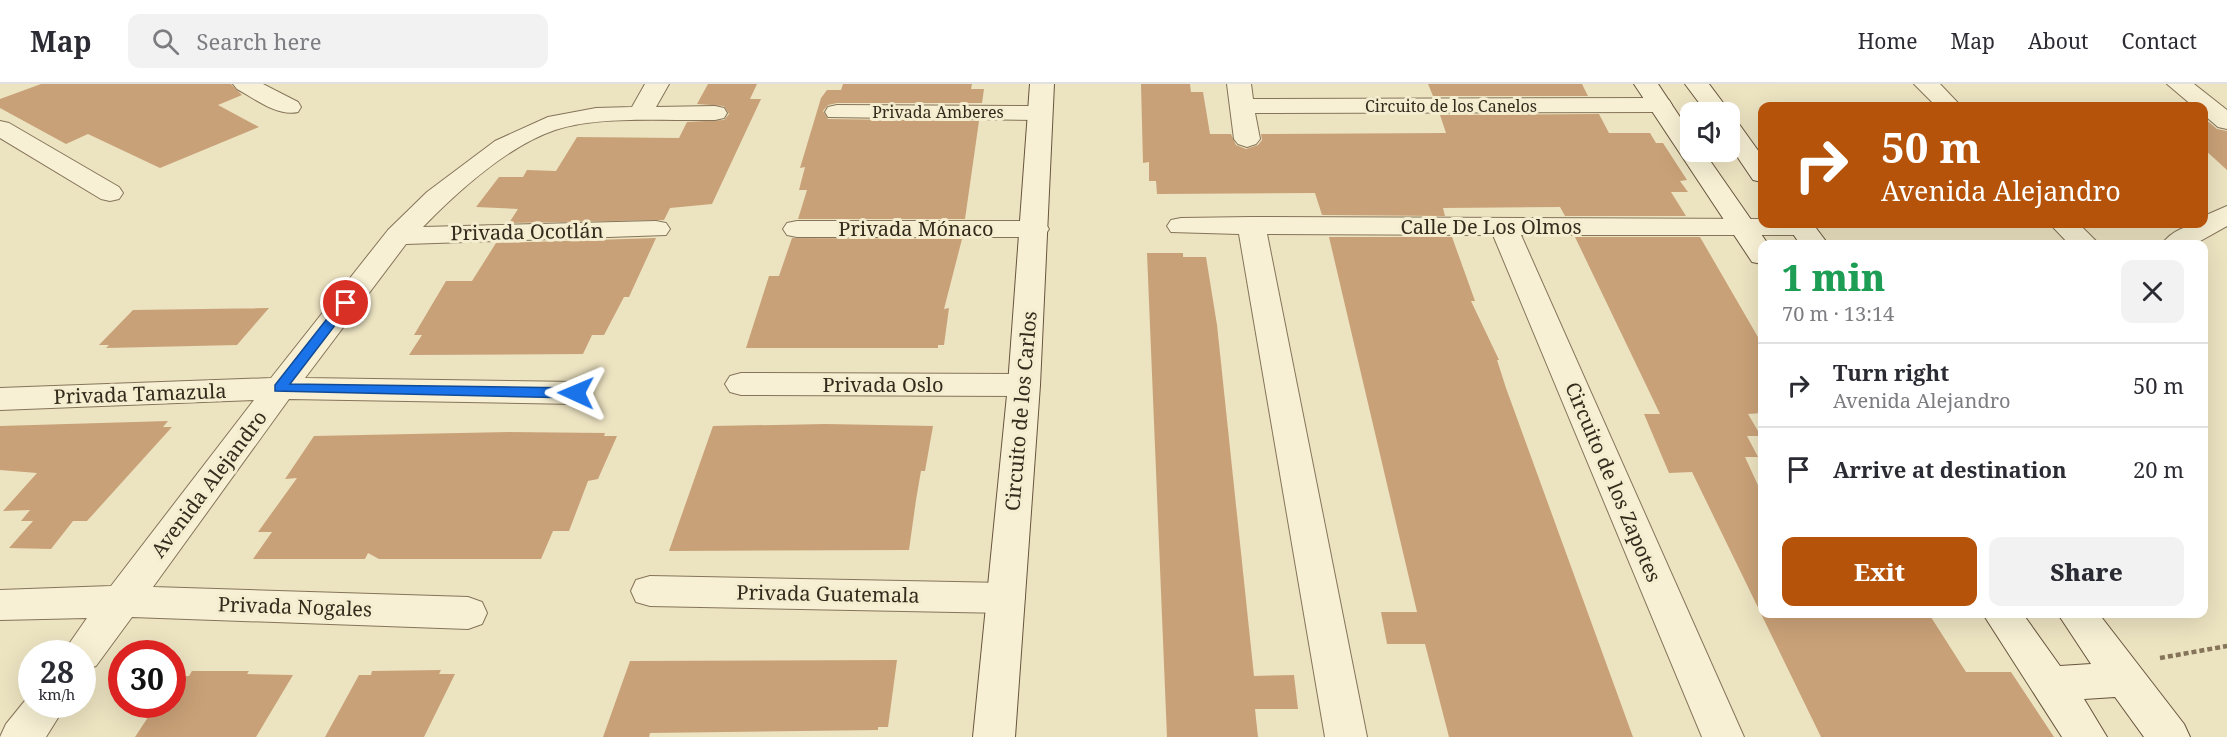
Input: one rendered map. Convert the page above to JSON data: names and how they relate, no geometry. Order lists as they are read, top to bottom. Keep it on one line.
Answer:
{"streets":{"street":["Circuito de los Canelos","Privada Amberes","Calle De Los Olmos","Privada Mónaco","Privada Ocotlán","Privada Oslo","Privada Tamazula","Circuito de los Carlos","Circuito de los Zapotes","Avenida Alejandro","Privada Guatemala","Privada Nogales"]},"crossings":[["Privada Amberes","Circuito de los Carlos"],["Calle De Los Olmos","Circuito de los Zapotes"],["Privada Mónaco","Circuito de los Carlos"],["Privada Ocotlán","Avenida Alejandro"],["Privada Oslo","Circuito de los Carlos"],["Privada Tamazula","Avenida Alejandro"],["Circuito de los Carlos","Privada Guatemala"],["Avenida Alejandro","Privada Nogales"]],"page":{"header":"Map","search":"Search here","nav":["Home","Map","About","Contact"],"turn":["50 m","Avenida Alejandro"],"heading":["1 min","70 m · 13:14"],"list":[{"name":"Turn right","note":"Avenida Alejandro","value":"50 m"},{"name":"Arrive at destination","value":"20 m"}],"buttons":["Exit","Share"],"speed":"28 km/h","limit":"30"}}
